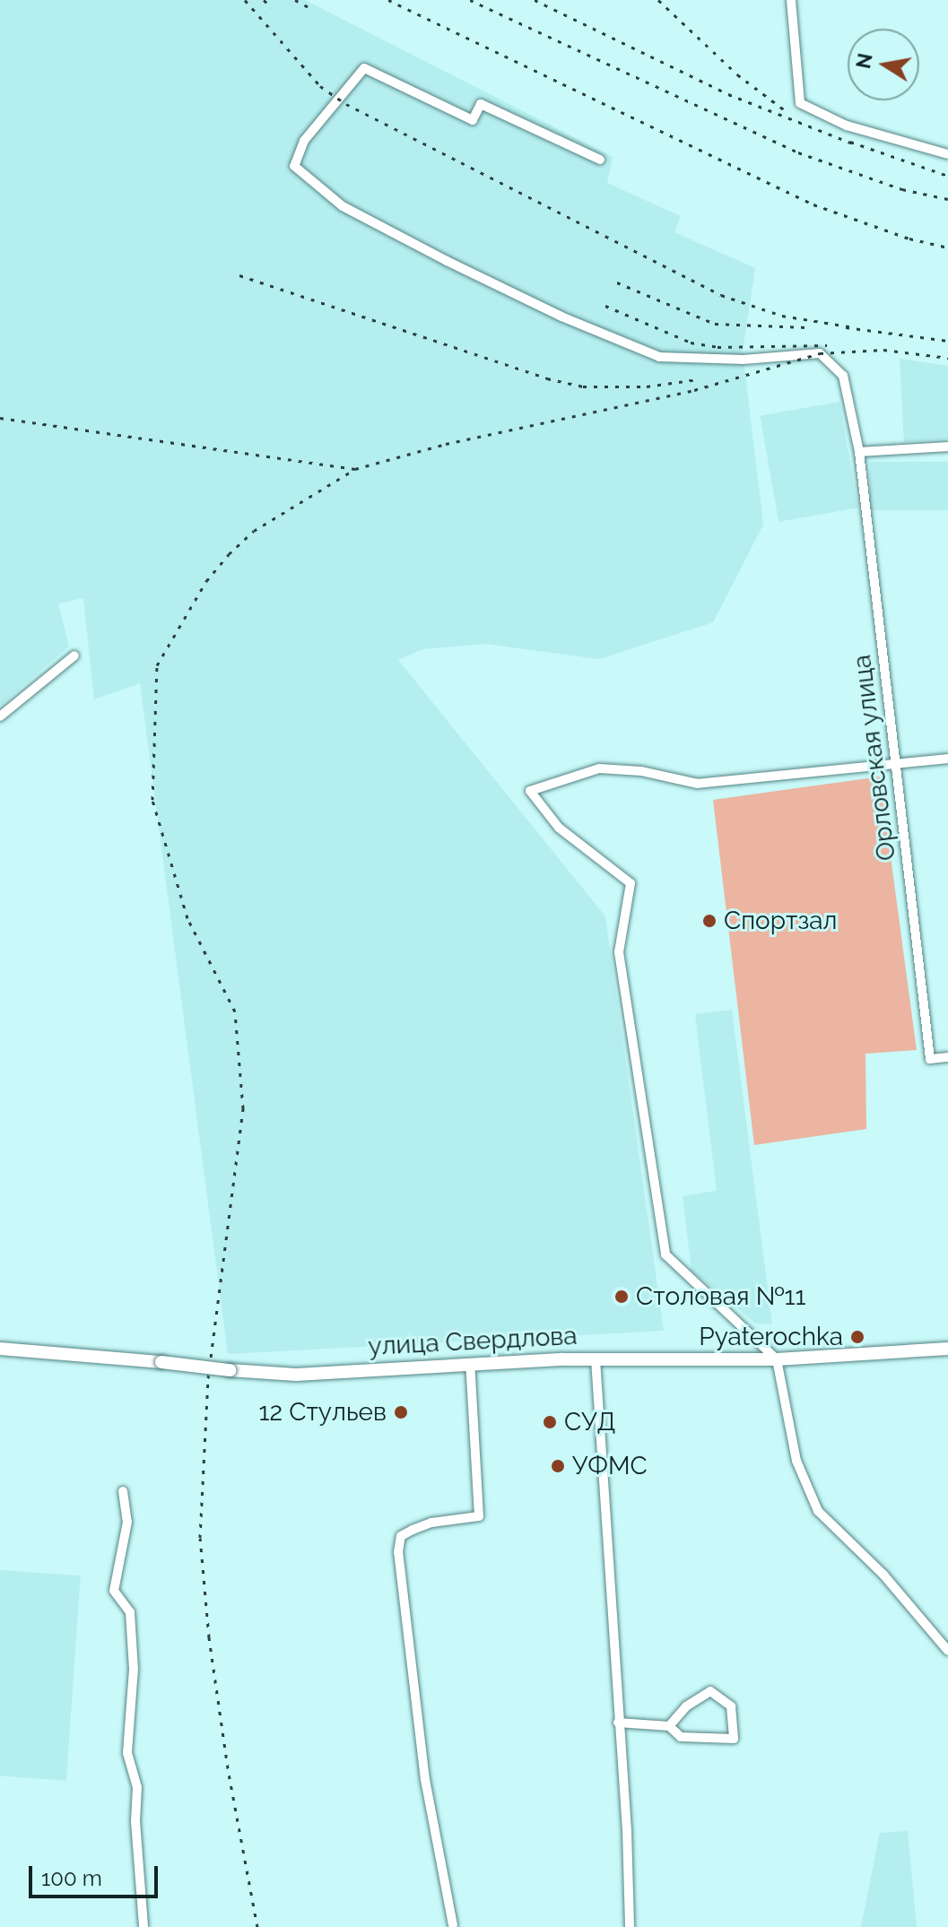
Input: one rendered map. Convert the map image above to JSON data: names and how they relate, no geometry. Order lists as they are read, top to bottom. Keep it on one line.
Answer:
{"streets":{"main road":["улица Свердлова"],"street":["Орловская улица"]},"places":["Спортзал","Столовая №11","Pyaterochka","12 Стульев","СУД","УФМС"],"scale_bar":"100 m","north":"left"}
